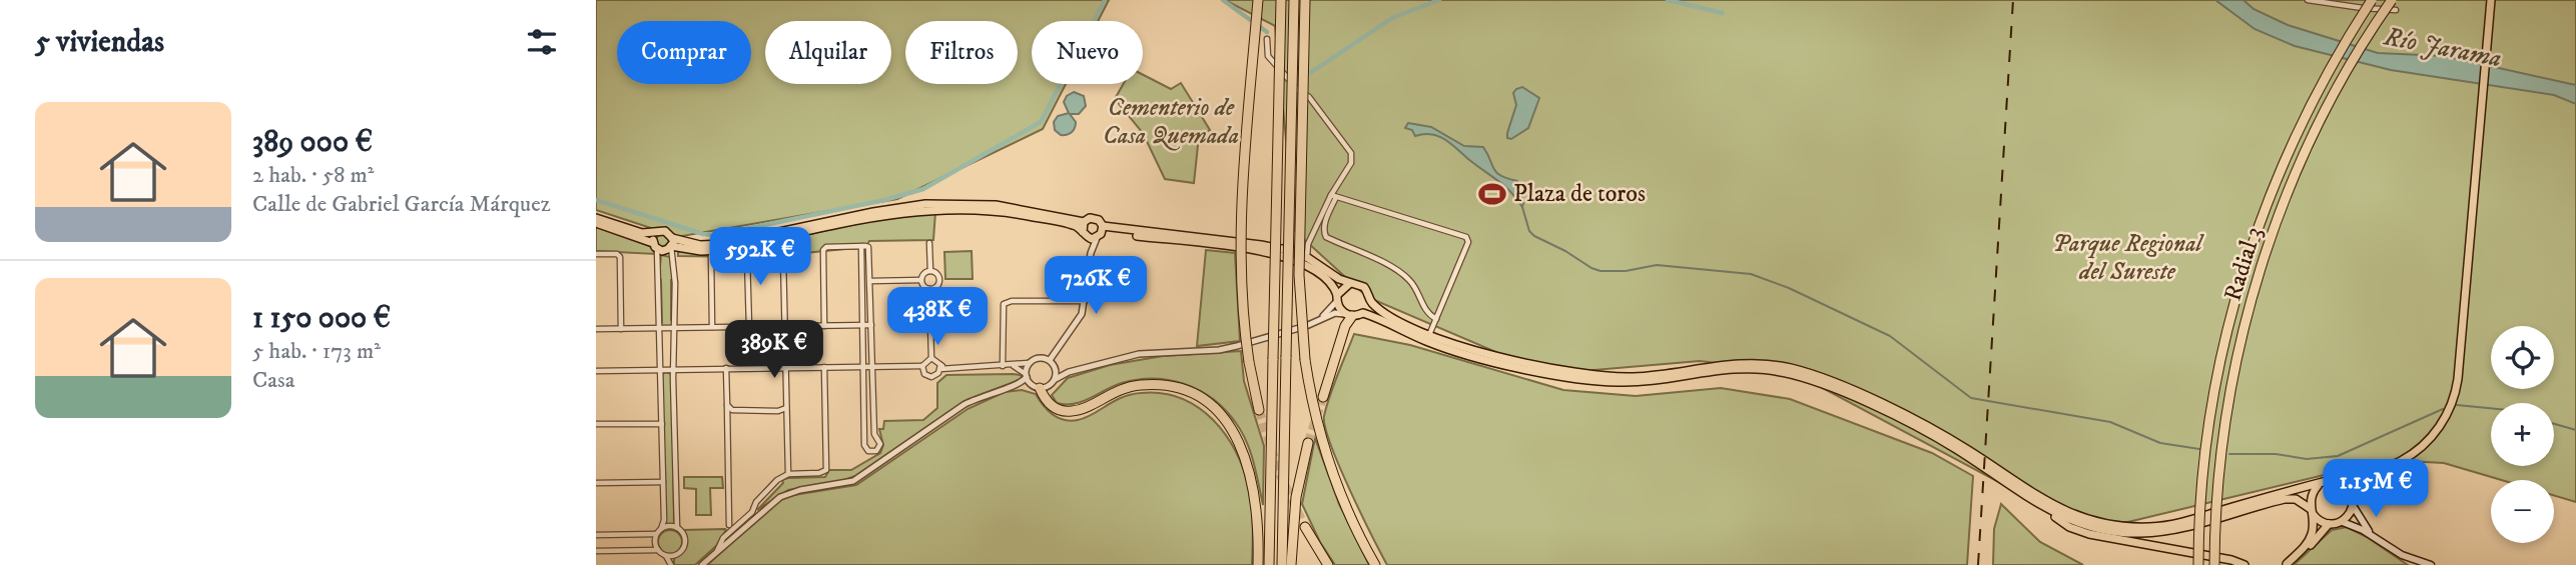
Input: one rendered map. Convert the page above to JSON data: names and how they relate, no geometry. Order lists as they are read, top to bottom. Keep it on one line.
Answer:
{"streets":{"highway":["Radial 3"]},"water":["Río Jarama"],"parks":["Cementerio de Casa Quemada","Parque Regional del Sureste"],"places":{"sports":["Plaza de toros"]},"page":{"heading":"5 viviendas","chip":["Comprar","Alquilar","Filtros","Nuevo"],"list":[{"name":"389 000 €","note":"2 hab. · 58 m² · Calle de Gabriel García Márquez"},{"name":"1 150 000 €","note":"5 hab. · 173 m² · Casa"}],"price":["592K €","726K €","438K €","389K €","1.15M €"],"map_buttons":["+","−"]}}
